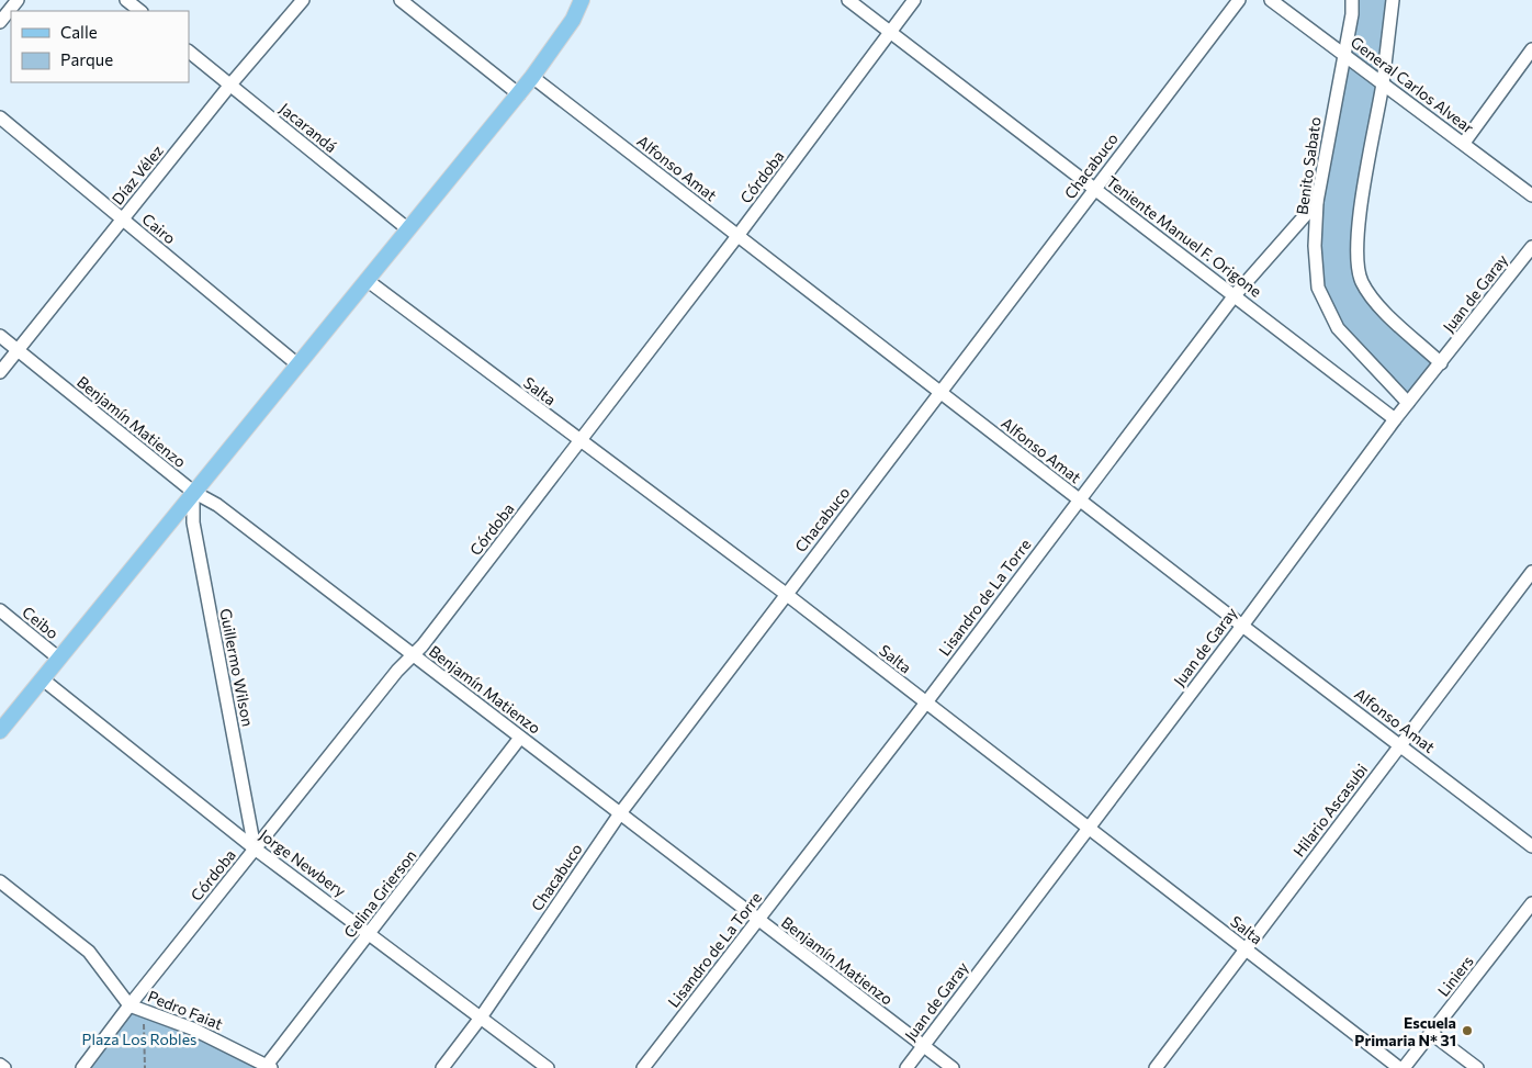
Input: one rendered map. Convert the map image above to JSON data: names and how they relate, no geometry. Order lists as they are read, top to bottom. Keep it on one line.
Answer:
{"streets":{"street":["General Carlos Alvear","Jacarandá","Chacabuco","Benito Sabato","Alfonso Amat","Díaz Vélez","Córdoba","Cairo","Teniente Manuel F. Origone","Juan de Garay","Salta","Benjamín Matienzo","Lisandro de La Torre","Ceibo","Guillermo Wilson","Hilario Ascasubi","Jorge Newbery","Celina Grierson","Liniers","Pedro Faiat"]},"crossings":[["General Carlos Alvear","Benito Sabato"],["Jacarandá","Díaz Vélez"],["Chacabuco","Alfonso Amat"],["Chacabuco","Teniente Manuel F. Origone"],["Chacabuco","Salta"],["Chacabuco","Benjamín Matienzo"],["Chacabuco","Jorge Newbery"],["Benito Sabato","Juan de Garay"],["Benito Sabato","Lisandro de La Torre"],["Alfonso Amat","Córdoba"],["Alfonso Amat","Juan de Garay"],["Alfonso Amat","Lisandro de La Torre"],["Alfonso Amat","Hilario Ascasubi"],["Díaz Vélez","Cairo"],["Díaz Vélez","Benjamín Matienzo"],["Córdoba","Teniente Manuel F. Origone"],["Córdoba","Salta"],["Córdoba","Benjamín Matienzo"],["Córdoba","Guillermo Wilson"],["Córdoba","Jorge Newbery"],["Córdoba","Pedro Faiat"],["Teniente Manuel F. Origone","Juan de Garay"],["Teniente Manuel F. Origone","Lisandro de La Torre"],["Juan de Garay","Salta"],["Juan de Garay","Benjamín Matienzo"],["Salta","Lisandro de La Torre"],["Salta","Hilario Ascasubi"],["Salta","Liniers"],["Benjamín Matienzo","Lisandro de La Torre"],["Benjamín Matienzo","Guillermo Wilson"],["Benjamín Matienzo","Celina Grierson"],["Guillermo Wilson","Jorge Newbery"],["Jorge Newbery","Celina Grierson"],["Celina Grierson","Pedro Faiat"]],"parks":["Plaza Los Robles"],"places":["Escuela Primaria N* 31"],"legend":["Calle","Parque"]}
